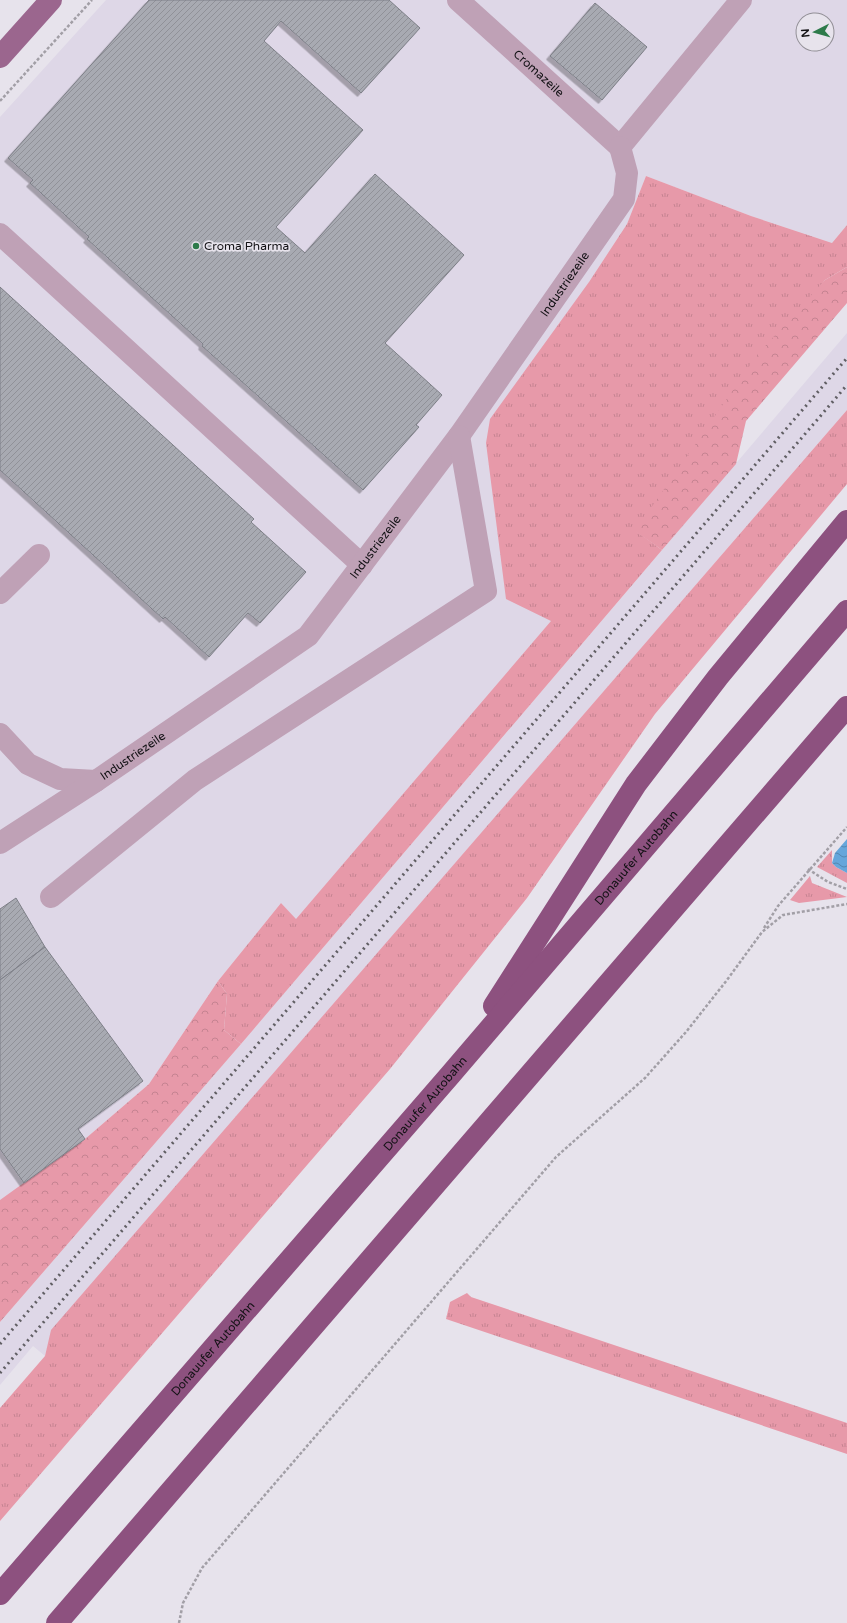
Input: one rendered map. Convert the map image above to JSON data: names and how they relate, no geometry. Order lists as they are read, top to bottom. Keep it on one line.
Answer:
{"streets":{"highway":["Donauufer Autobahn"],"street":["Cromazeile","Industriezeile"]},"crossings":[["Cromazeile","Industriezeile"]],"places":["Croma Pharma"],"north":"left"}
